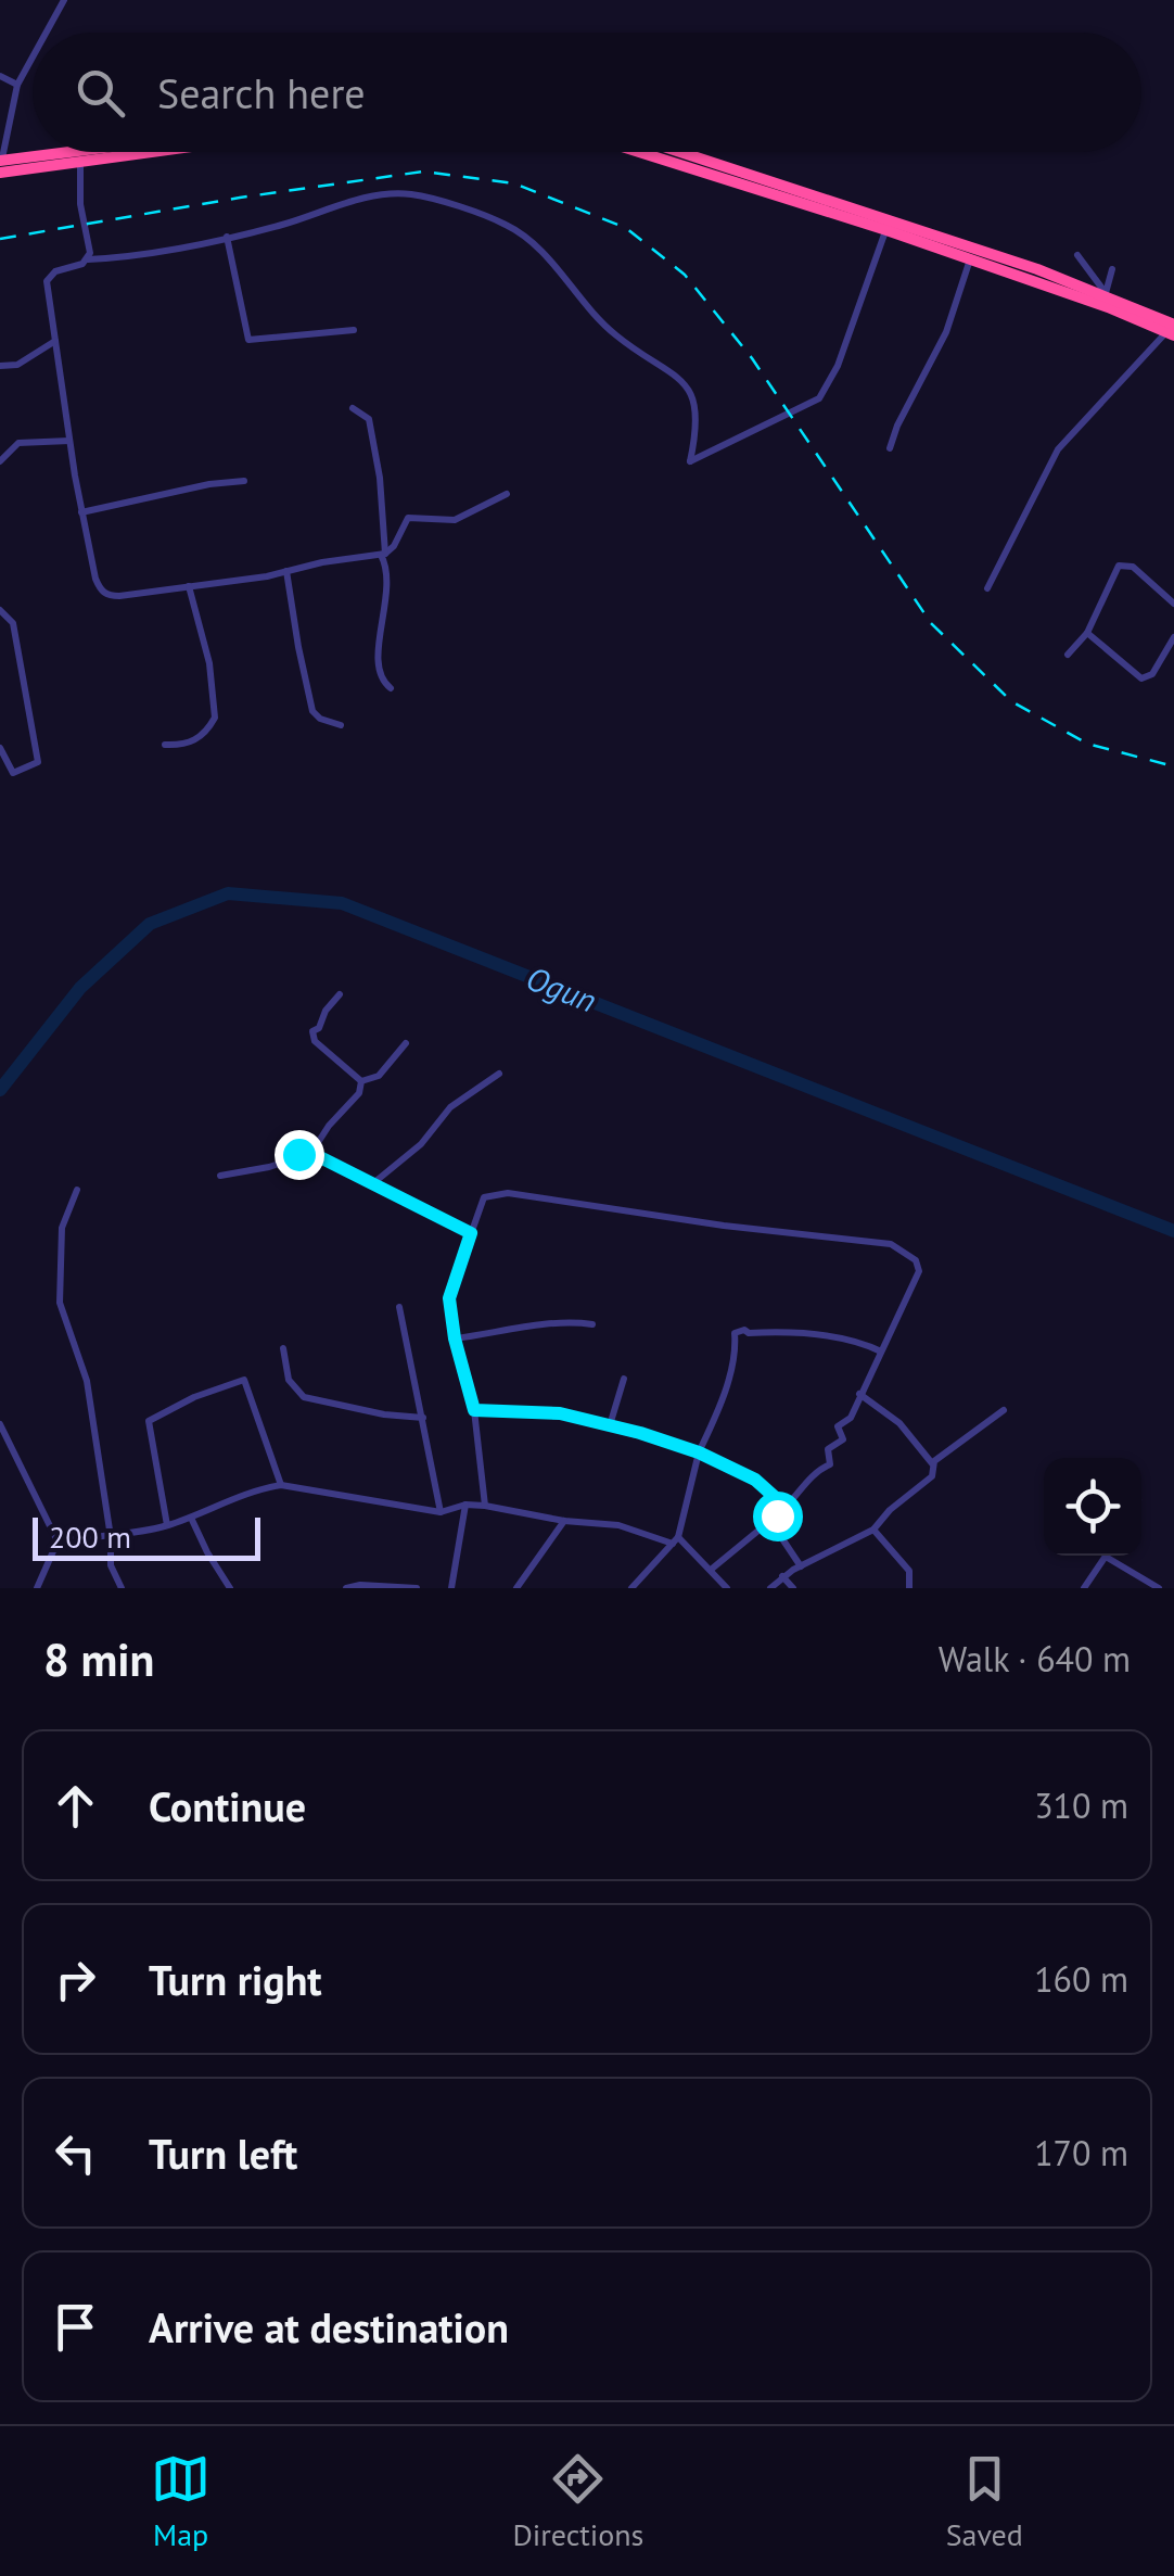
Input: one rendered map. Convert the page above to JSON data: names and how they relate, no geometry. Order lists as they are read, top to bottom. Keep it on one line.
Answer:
{"water":["Ogun"],"scale_bar":"200 m","page":{"search":"Search here","scale":"200 m","heading":["8 min","Walk · 640 m"],"list":[["Continue","310 m"],["Turn right","160 m"],["Turn left","170 m"],"Arrive at destination"],"nav":["Map","Directions","Saved"]}}
